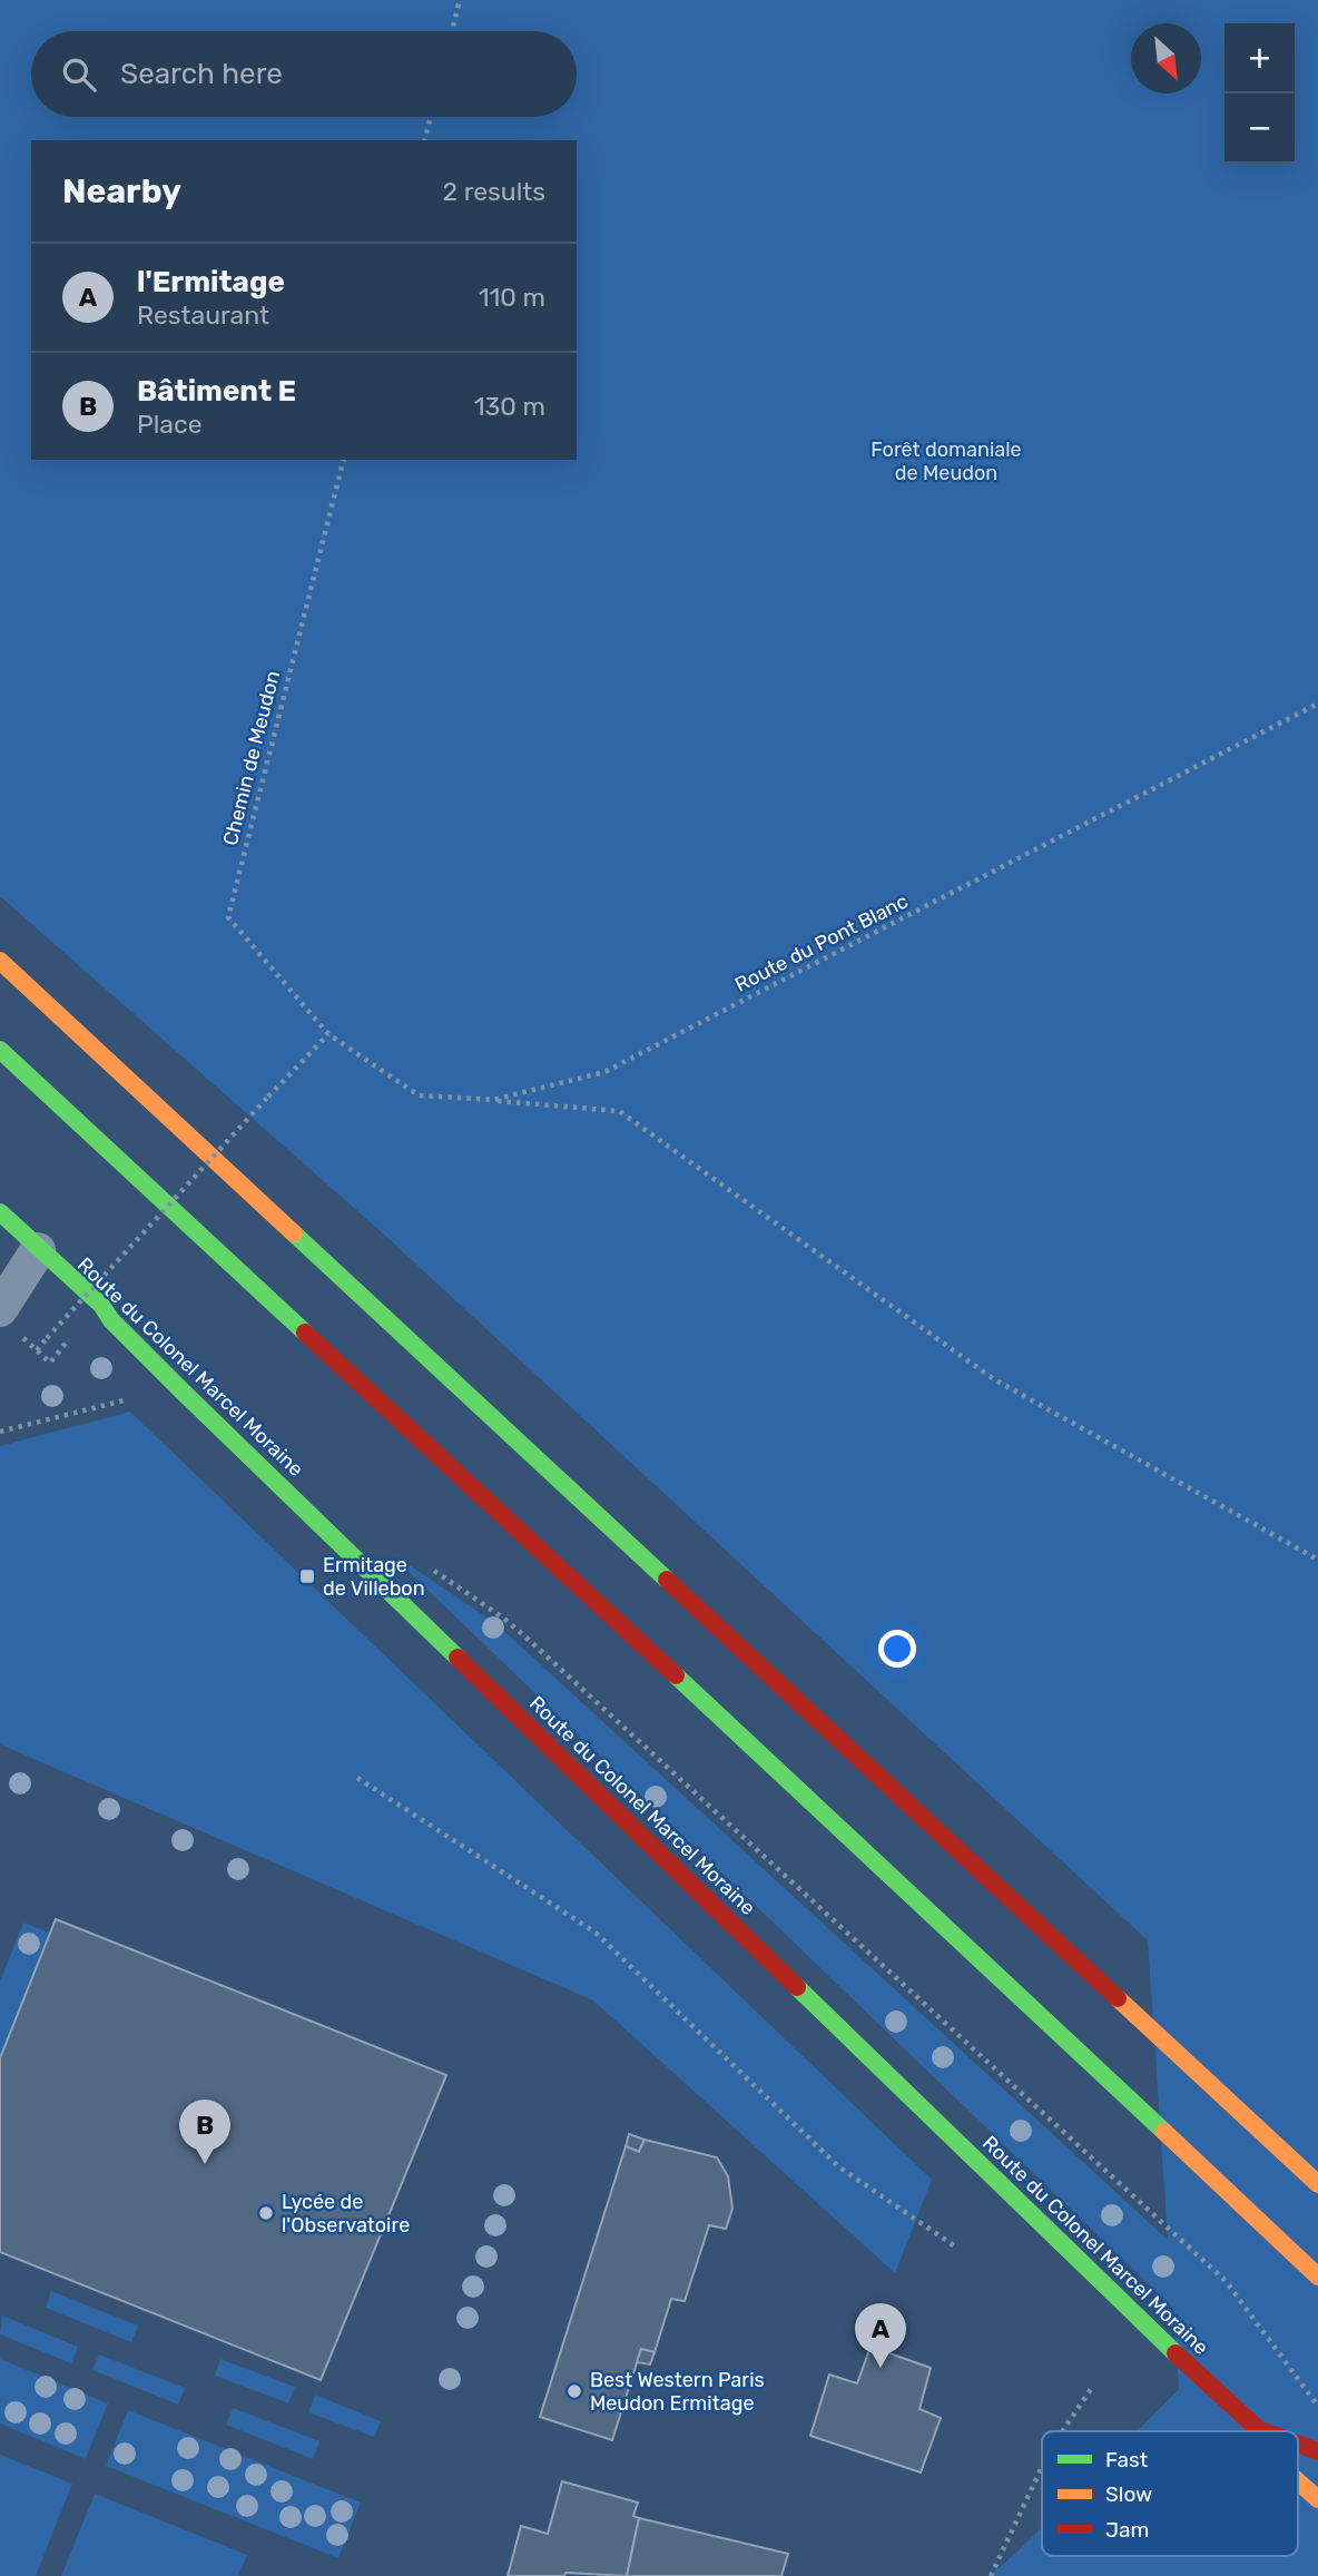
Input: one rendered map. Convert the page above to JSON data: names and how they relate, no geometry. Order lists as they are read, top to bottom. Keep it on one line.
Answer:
{"streets":{"main road":["Route du Colonel Marcel Moraine"],"path":["Chemin de Meudon","Route du Pont Blanc"]},"crossings":[["Chemin de Meudon","Route du Pont Blanc"]],"parks":["Forêt domaniale de Meudon"],"places":{"transit":["Ermitage de Villebon"],"other":["Lycée de l'Observatoire","Best Western Paris Meudon Ermitage"]},"legend":["Fast","Slow","Jam"],"north":"bottom right","page":{"map_buttons":["+","−"],"search":"Search here","heading":["Nearby","2 results"],"list":[{"mark":"A","name":"l'Ermitage","note":"Restaurant","value":"110 m"},{"mark":"B","name":"Bâtiment E","note":"Place","value":"130 m"}],"pins":["B","A"]}}
